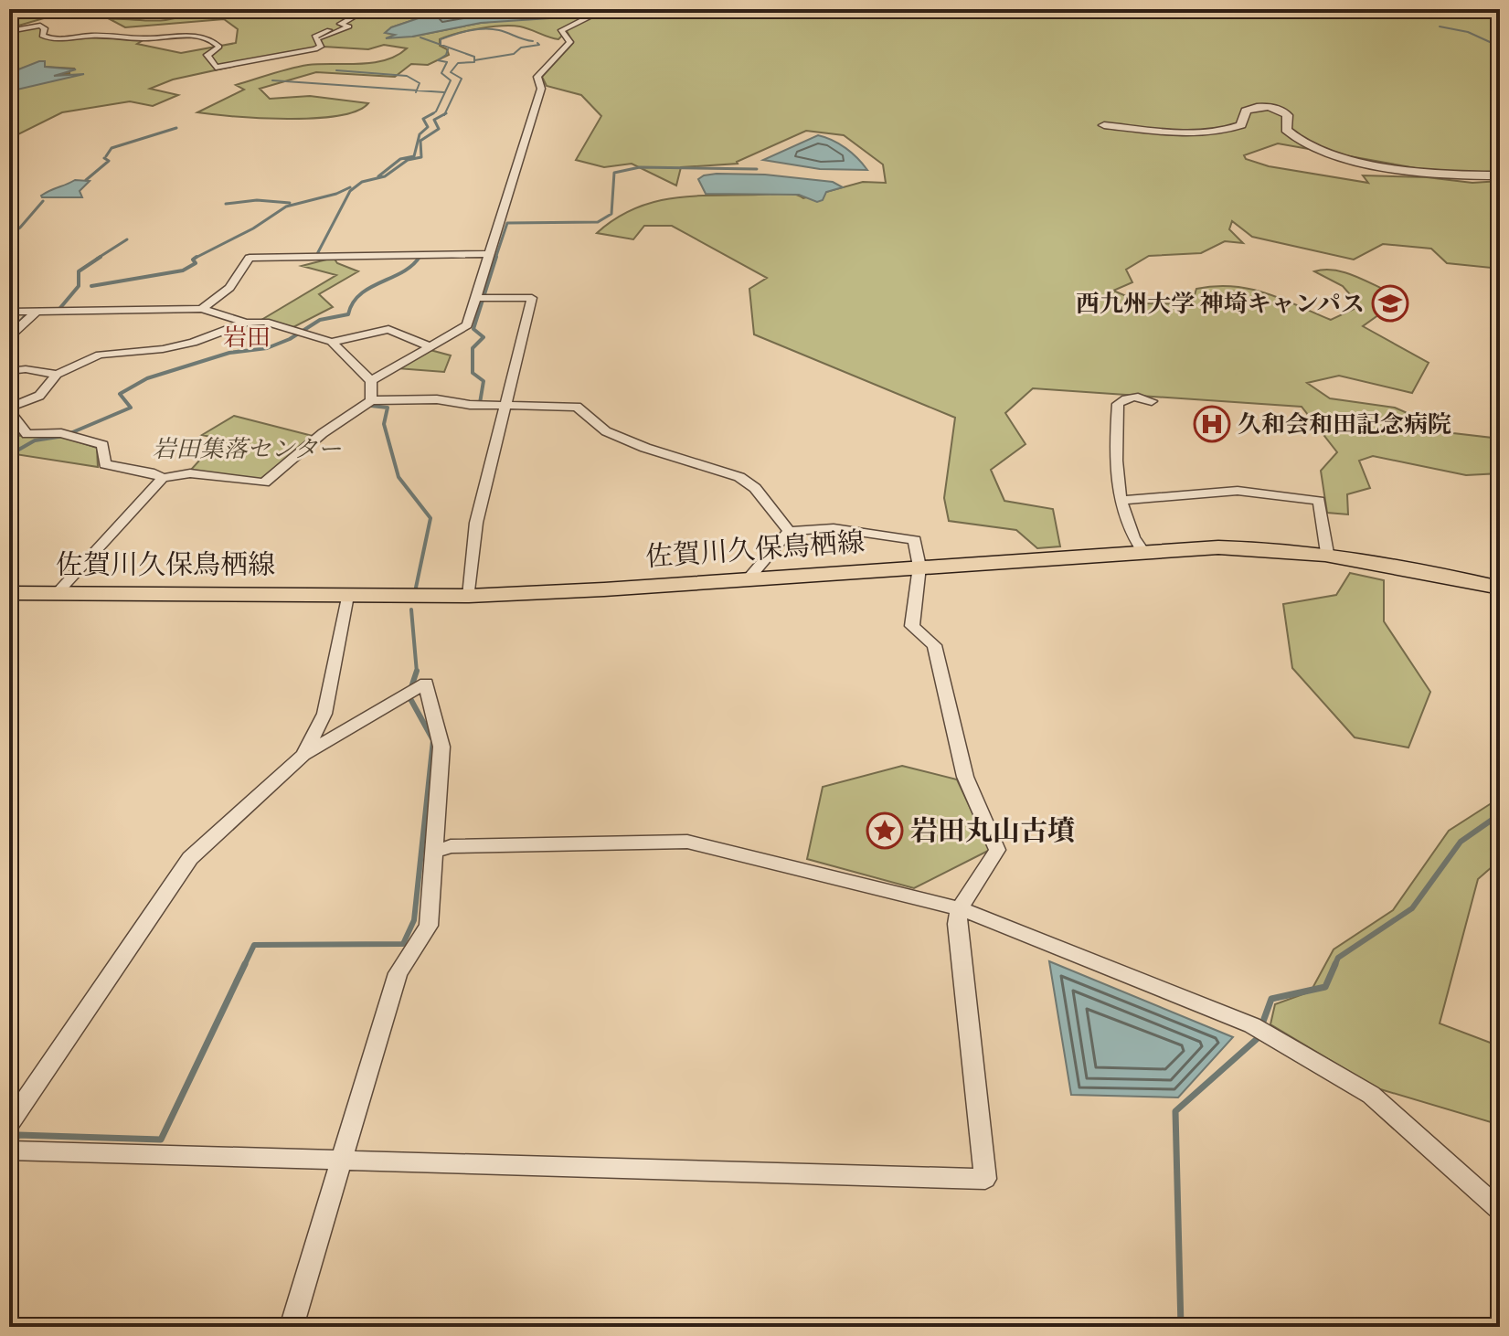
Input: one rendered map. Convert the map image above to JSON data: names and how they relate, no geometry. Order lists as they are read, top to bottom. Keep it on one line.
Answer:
{"streets":{"main road":["佐賀川久保鳥栖線"]},"districts":["岩田"],"parks":["岩田集落センター"],"places":{"school or university":["西九州大学 神埼キャンパス"],"hospital":["久和会和田記念病院"],"place":["岩田丸山古墳"]}}
